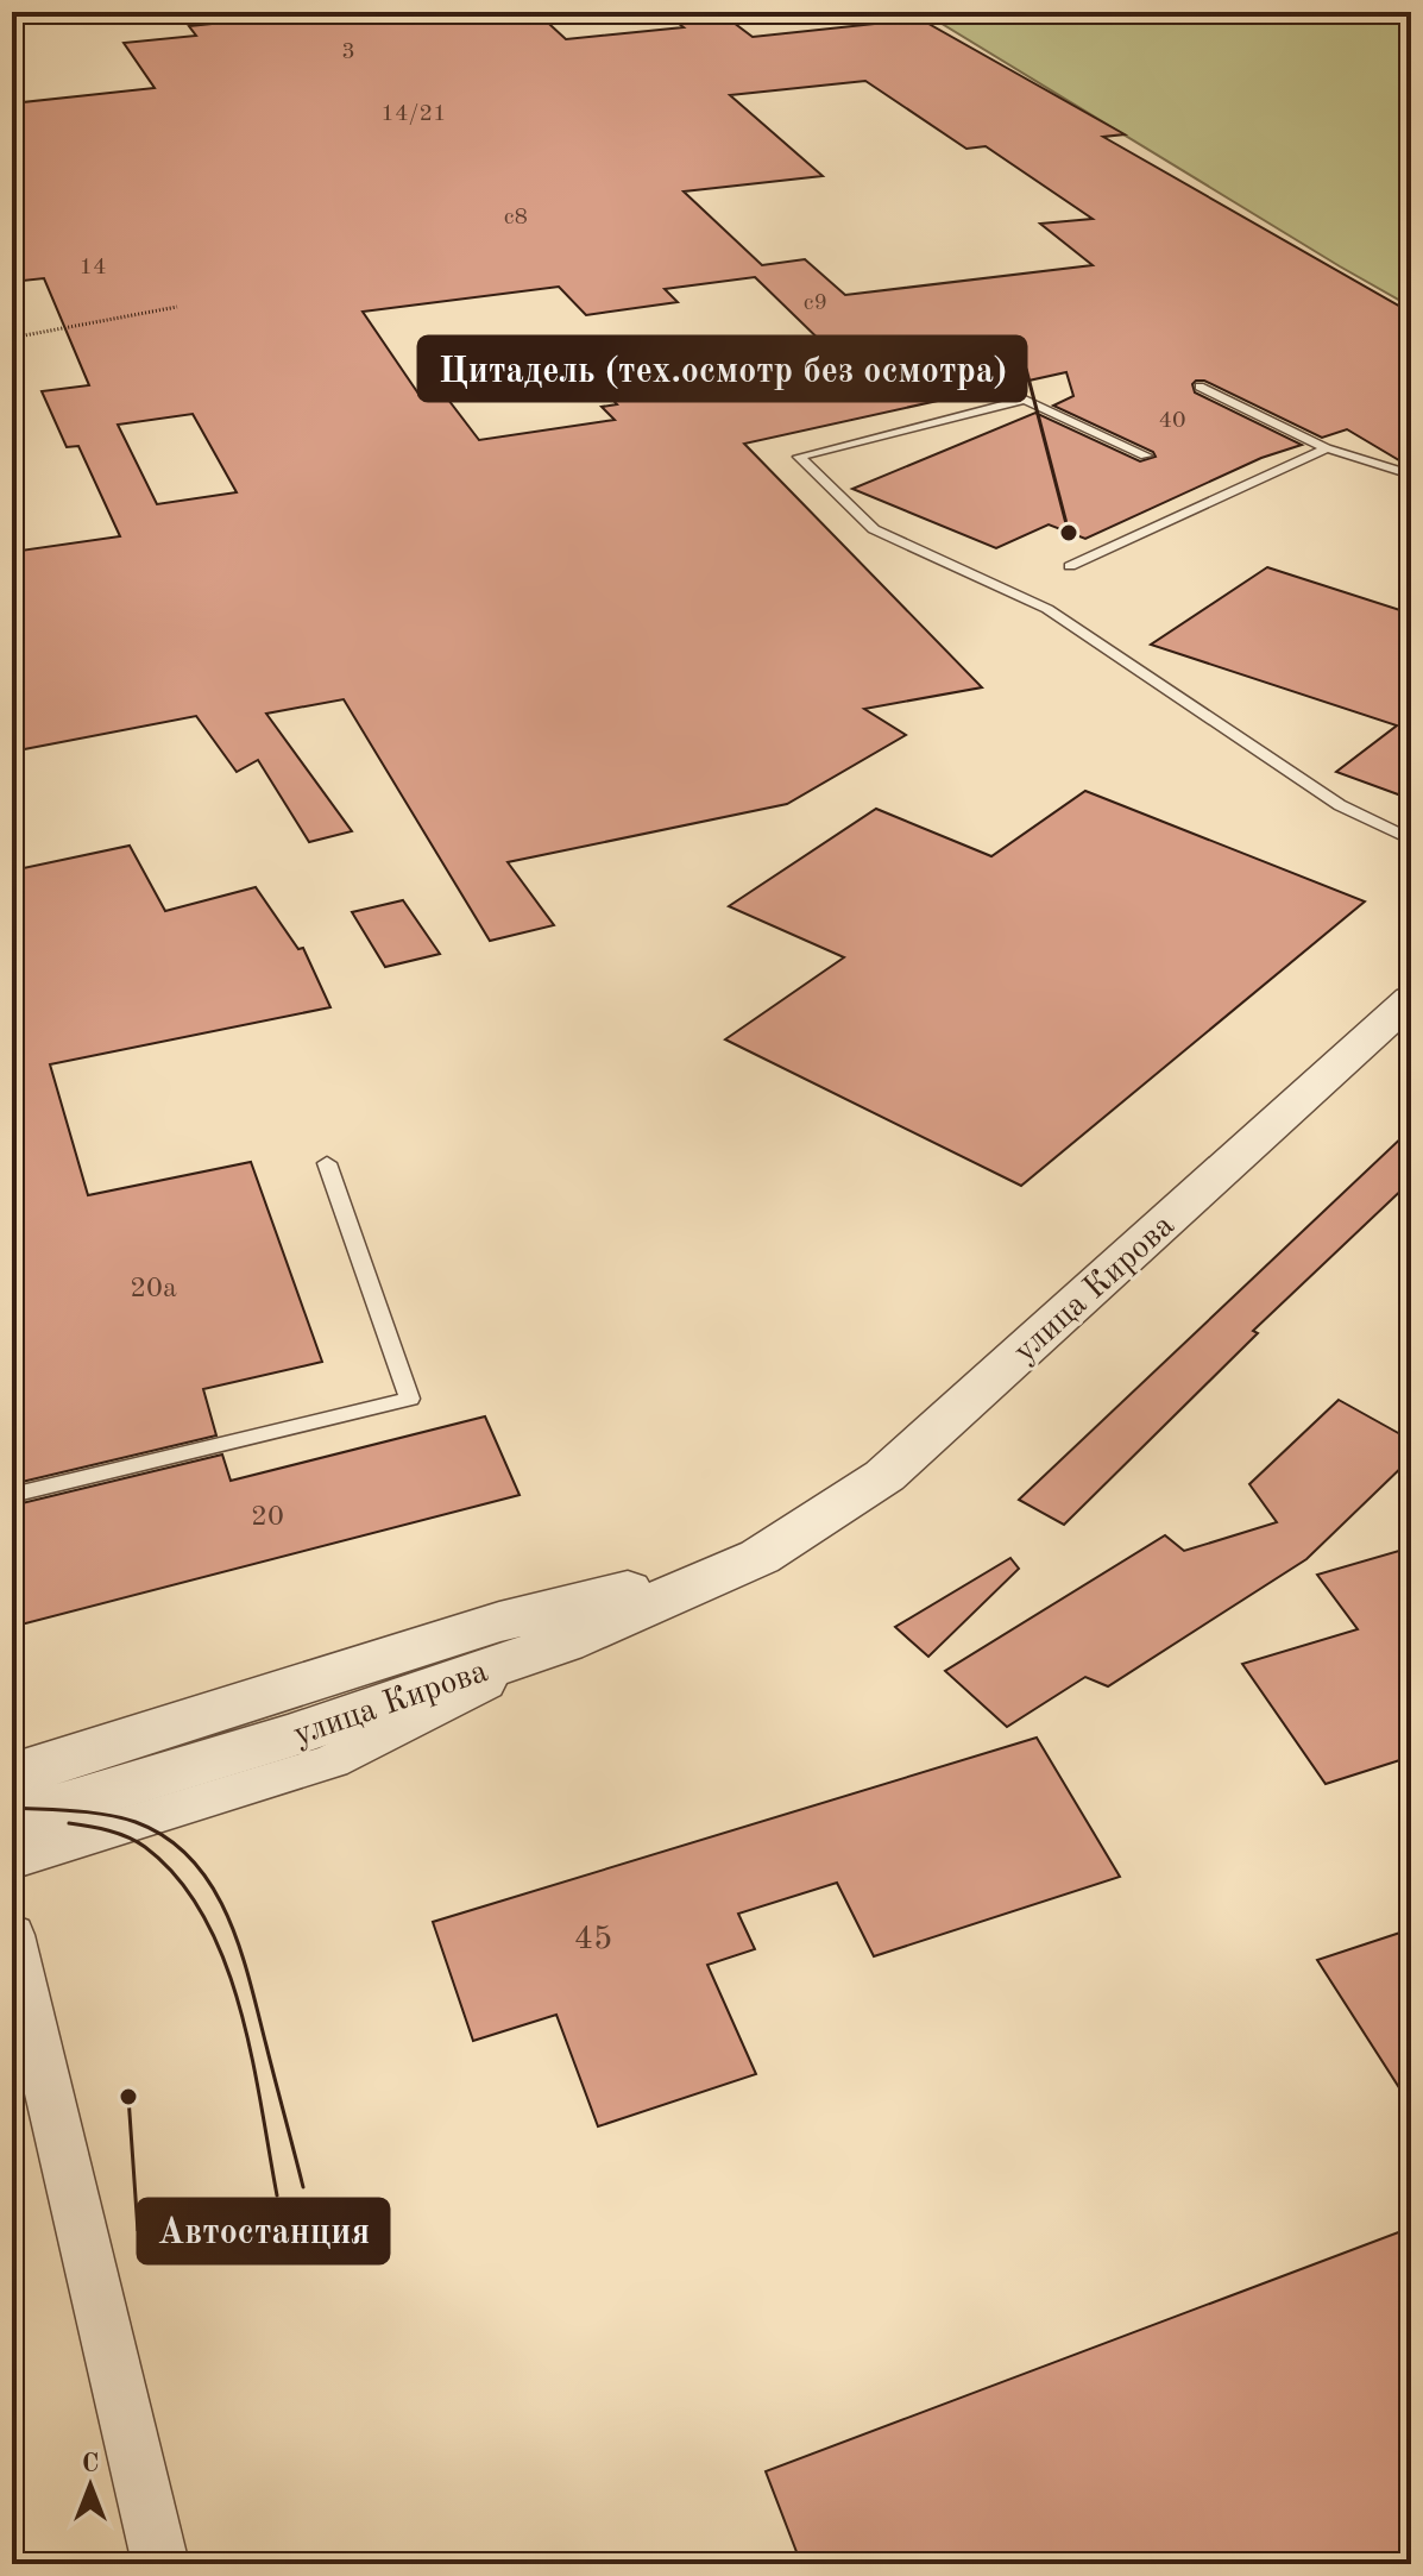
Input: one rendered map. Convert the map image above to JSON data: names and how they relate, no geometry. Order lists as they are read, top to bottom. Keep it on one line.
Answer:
{"streets":{"street":["улица Кирова"]},"places":["Цитадель (тех.осмотр без осмотра)","Автостанция"],"house_numbers":["3","14/21","с8","14","с9","40","20а","20","45"],"north":"top"}
